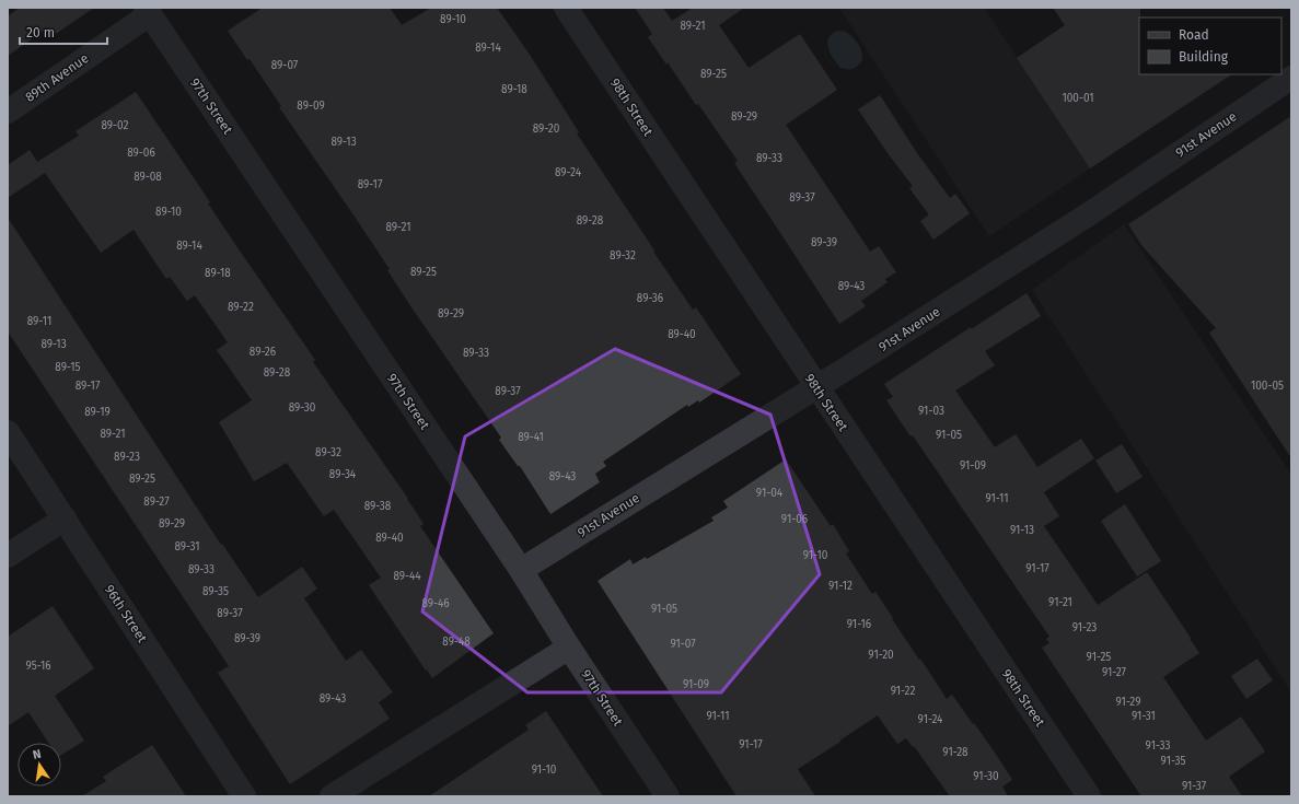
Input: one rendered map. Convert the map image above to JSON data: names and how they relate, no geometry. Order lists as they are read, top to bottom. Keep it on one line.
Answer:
{"streets":{"street":["89th Avenue","97th Street","98th Street","91st Avenue","96th Street"]},"crossings":[["89th Avenue","97th Street"],["97th Street","91st Avenue"],["98th Street","91st Avenue"]],"house_numbers":["89-10","89-21","89-14","89-07","89-25","89-18","100-01","89-09","89-29","89-02","89-20","89-13","89-06","89-33","89-24","89-08","89-17","89-37","89-10","89-28","89-21","89-39","89-14","89-32","89-25","89-18","89-43","89-36","89-22","89-29","89-11","89-40","89-13","89-26","89-33","89-15","89-28","89-17","100-05","89-37","89-30","91-03","89-19","89-21","91-05","89-41","89-32","89-23","91-09","89-34","89-43","89-25","91-04","91-11","89-27","89-38","91-06","89-29","91-13","89-40","89-31","91-10","91-17","89-33","89-44","91-12","89-35","91-21","89-46","91-05","89-37","91-16","91-23","89-39","89-48","91-07","91-20","91-25","95-16","91-27","91-09","91-22","89-43","91-29","91-11","91-31","91-24","91-17","91-33","91-28","91-35","91-10","91-30","91-37"],"legend":["Road","Building"],"scale_bar":"20 m","north":"top"}
